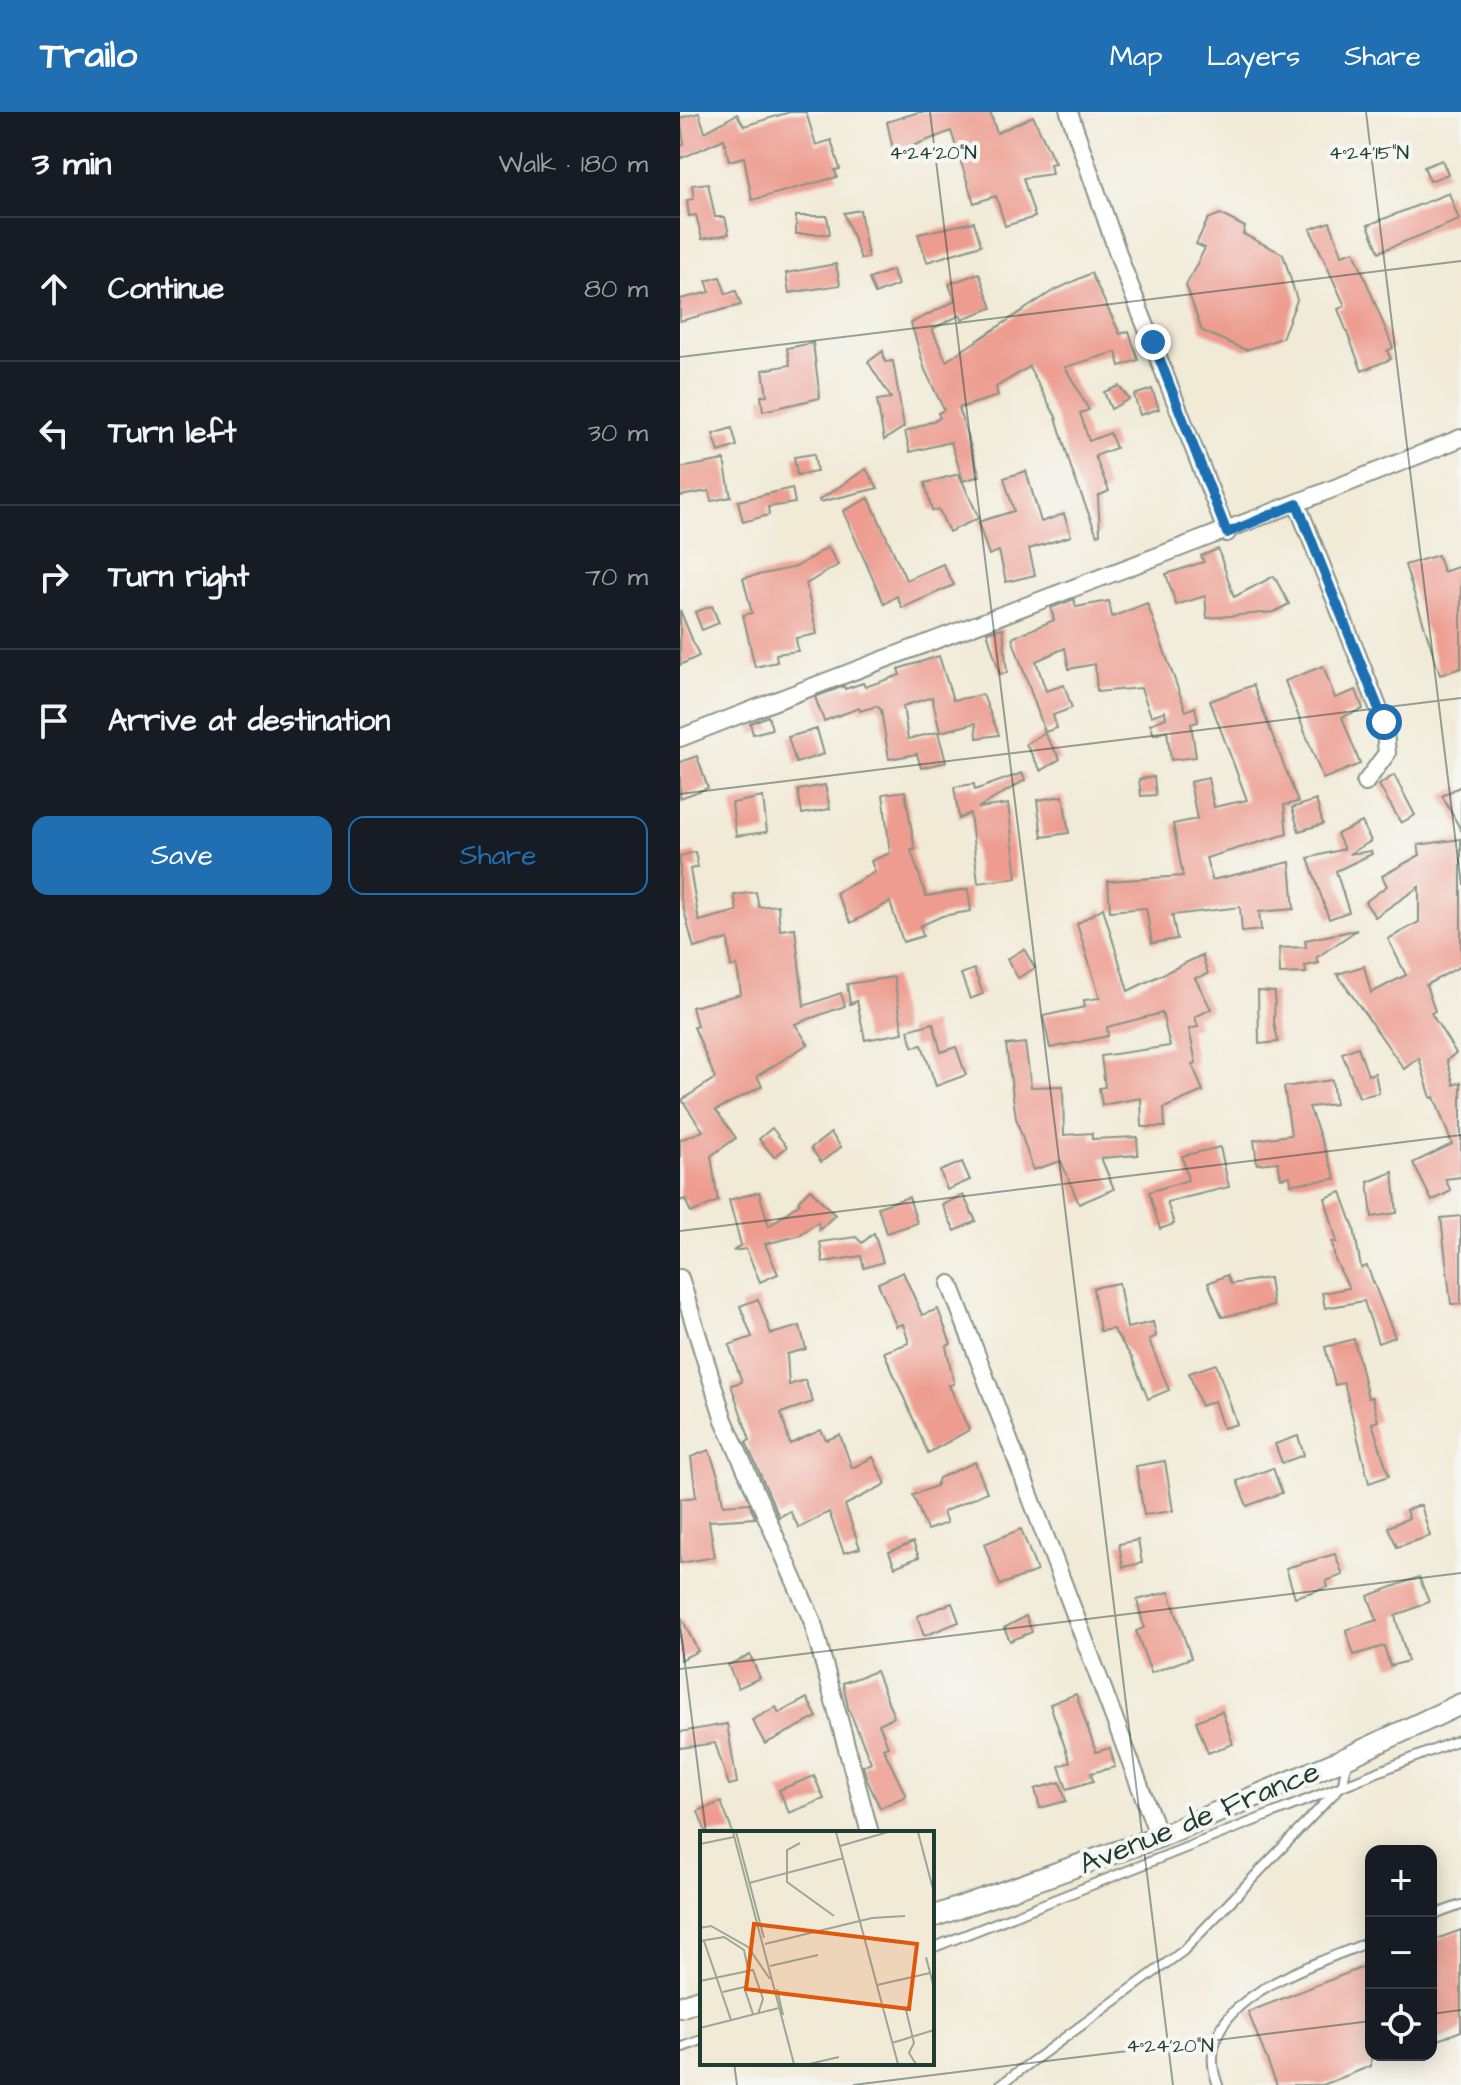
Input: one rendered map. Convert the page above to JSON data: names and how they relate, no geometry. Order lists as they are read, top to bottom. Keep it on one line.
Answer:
{"streets":{"street":["Avenue de France"]},"page":{"header":"Trailo","nav":["Map","Layers","Share"],"heading":["3 min","Walk · 180 m"],"list":[["Continue","80 m"],["Turn left","30 m"],["Turn right","70 m"],"Arrive at destination"],"buttons":["Save","Share"],"map_buttons":["+","−"]},"coordinates":["4°24'20\"N","4°24'15\"N"]}
